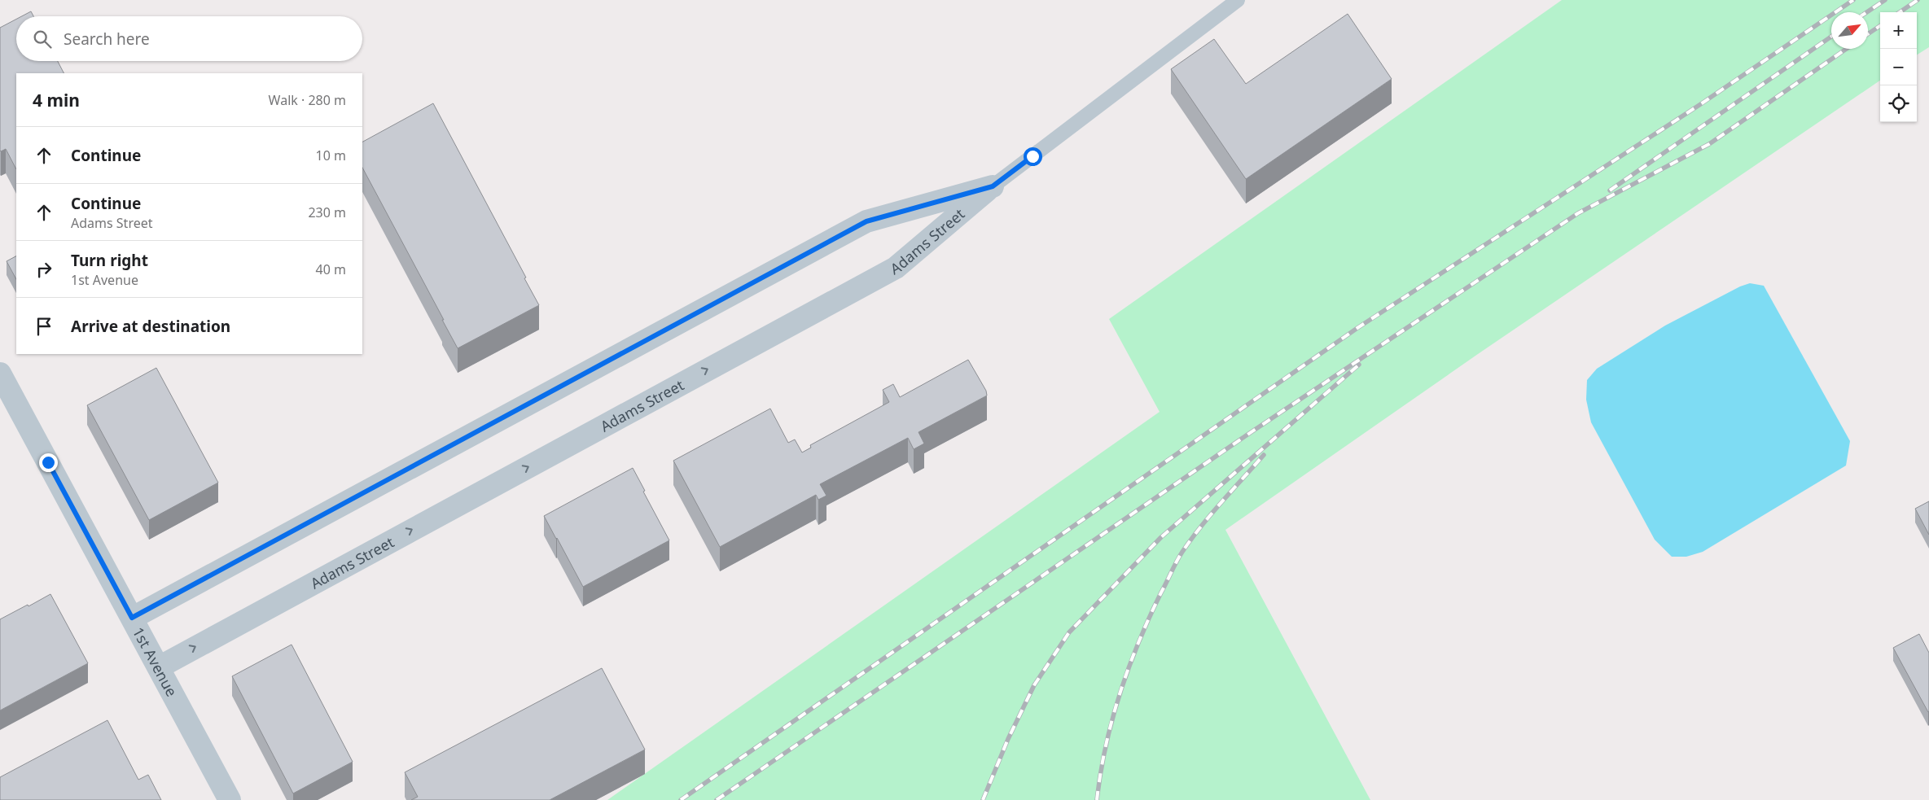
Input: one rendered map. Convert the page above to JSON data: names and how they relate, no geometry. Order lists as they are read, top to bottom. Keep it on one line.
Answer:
{"streets":{"street":["Adams Street","1st Avenue"]},"crossings":[["Adams Street","1st Avenue"]],"north":"top right","page":{"map_buttons":["+","−"],"search":"Search here","heading":["4 min","Walk · 280 m"],"list":[["Continue","10 m"],["Continue","Adams Street","230 m"],["Turn right","1st Avenue","40 m"],"Arrive at destination"]}}
